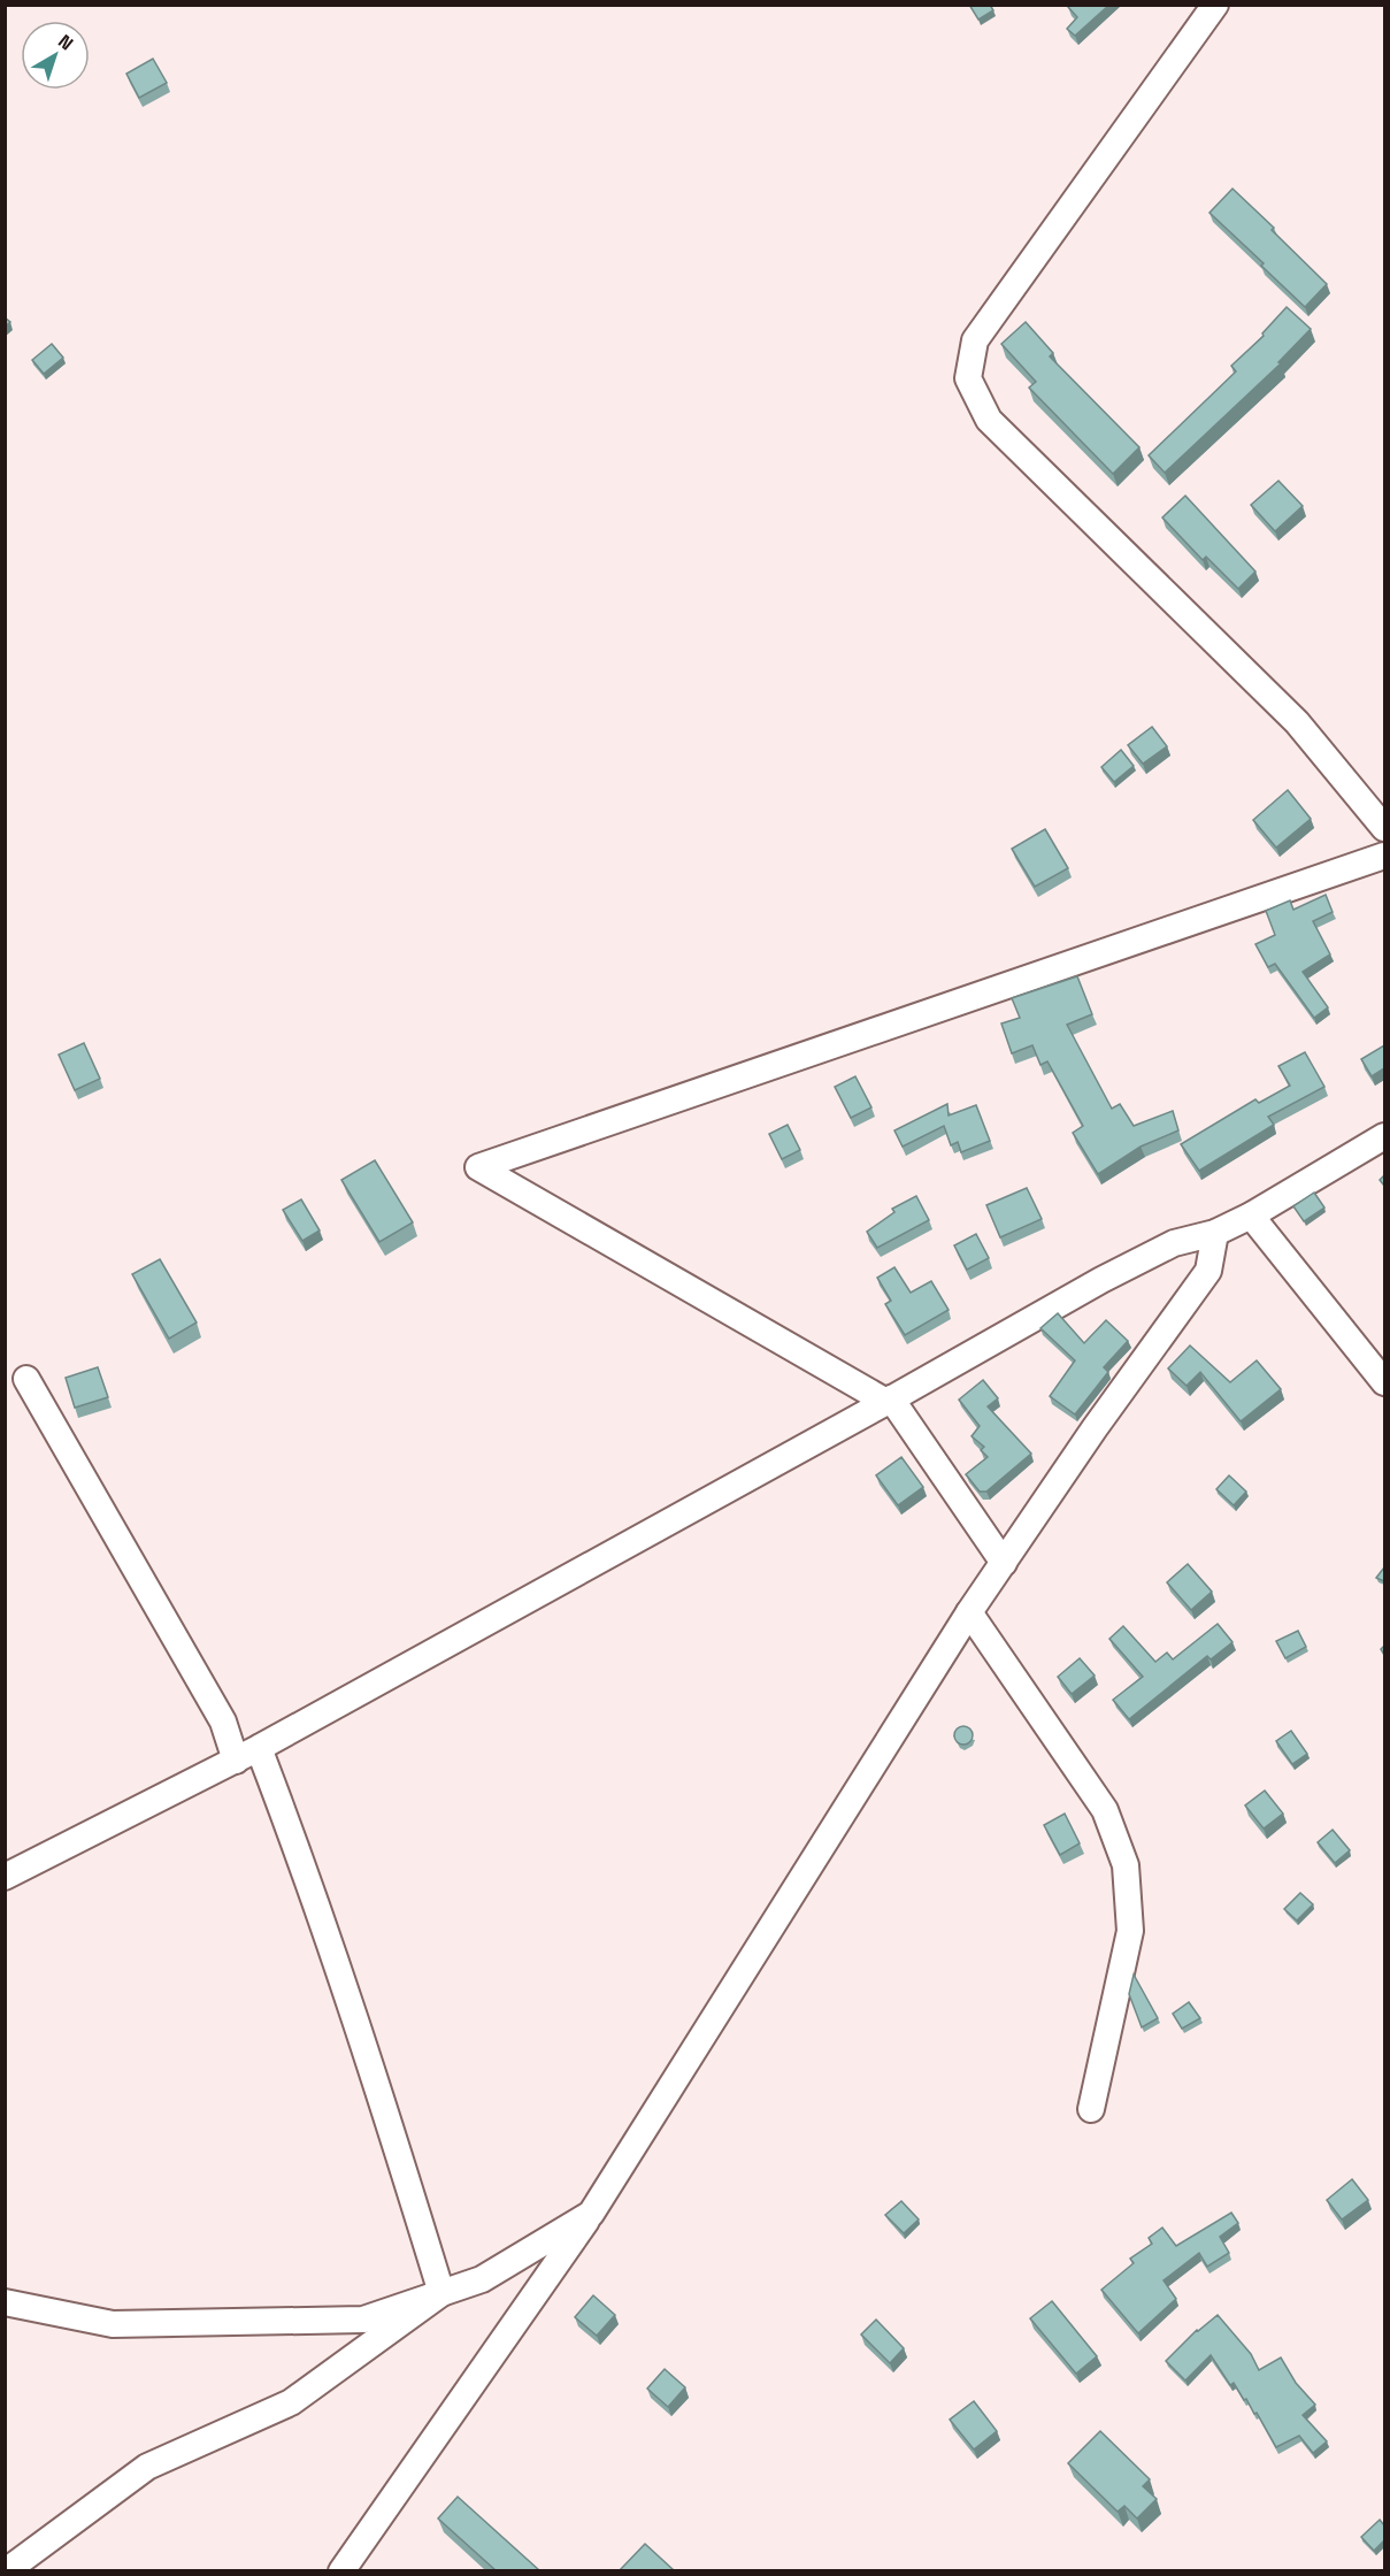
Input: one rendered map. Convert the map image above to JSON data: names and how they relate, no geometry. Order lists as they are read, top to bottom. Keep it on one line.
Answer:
{"north":"top right"}
